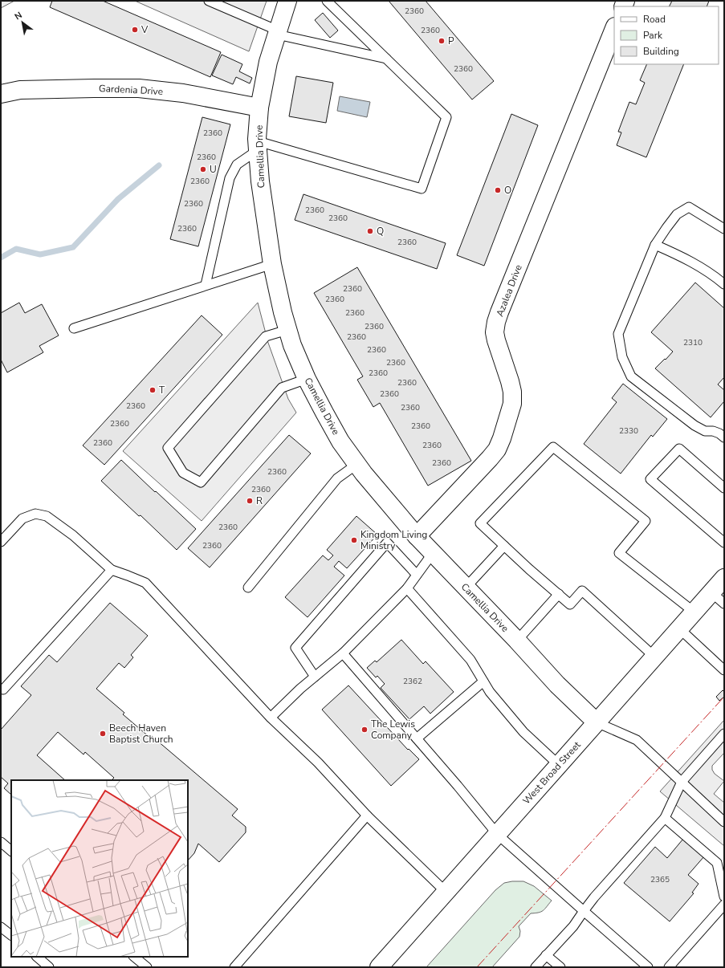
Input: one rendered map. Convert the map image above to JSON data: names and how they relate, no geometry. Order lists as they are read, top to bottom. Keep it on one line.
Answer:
{"streets":{"street":["Gardenia Drive","Camellia Drive","Azalea Drive","West Broad Street"]},"crossings":[["Gardenia Drive","Camellia Drive"],["Camellia Drive","Azalea Drive"],["Camellia Drive","West Broad Street"]],"places":["V","P","U","O","Q","T","R","Kingdom Living Ministry","The Lewis Company","Beech Haven Baptist Church"],"house_numbers":["2360","2360","2360","2360","2360","2360","2360","2360","2360","2360","2360","2360","2360","2360","2360","2360","2310","2360","2360","2360","2360","2360","2360","2360","2360","2360","2330","2360","2360","2360","2360","2360","2360","2360","2362","2365"],"legend":["Road","Park","Building"],"north":"top left"}
